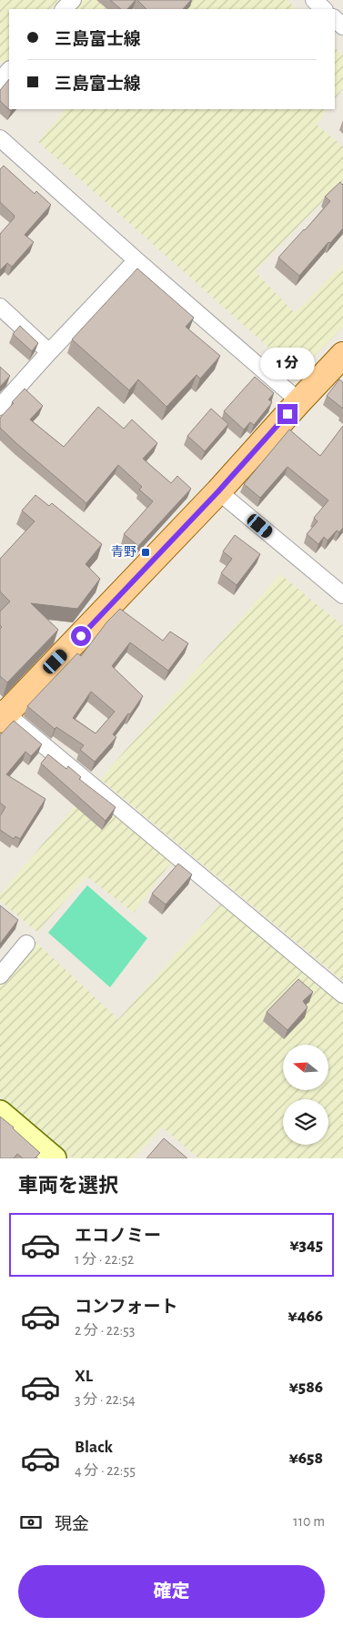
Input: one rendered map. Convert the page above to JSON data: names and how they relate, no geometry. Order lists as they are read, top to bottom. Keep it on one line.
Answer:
{"places":{"transit":["青野"]},"north":"left","page":{"banner":["三島富士線","三島富士線"],"bubble":"1 分","heading":"車両を選択","list":[{"name":"エコノミー","note":"1 分 · 22:52","value":"¥345"},{"name":"コンフォート","note":"2 分 · 22:53","value":"¥466"},{"name":"XL","note":"3 分 · 22:54","value":"¥586"},{"name":"Black","note":"4 分 · 22:55","value":"¥658"}],"pay":["現金","110 m"],"buttons":"確定"}}
